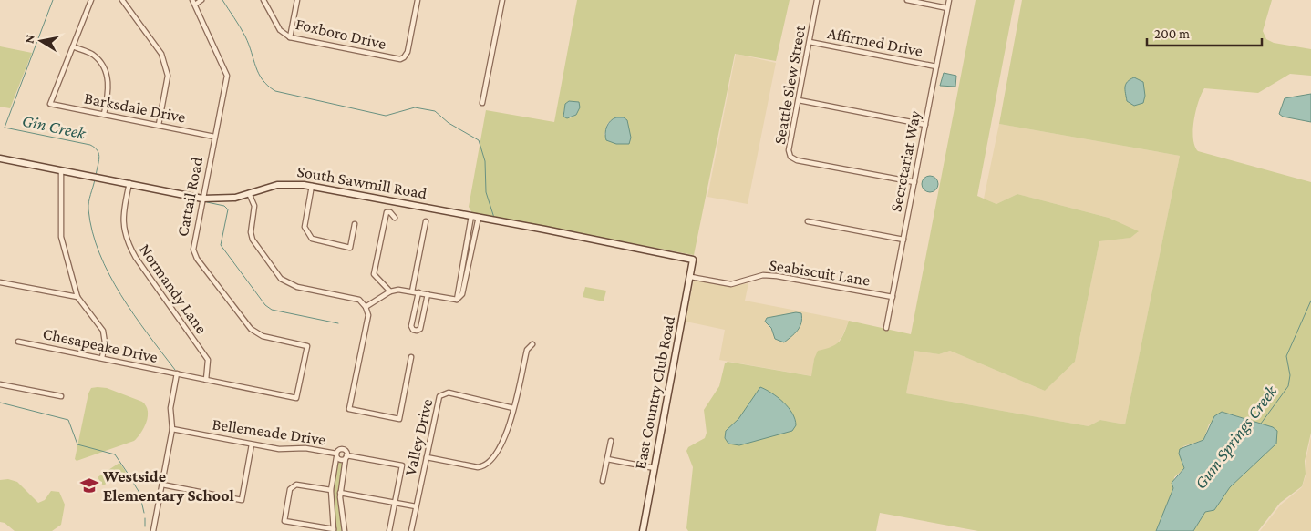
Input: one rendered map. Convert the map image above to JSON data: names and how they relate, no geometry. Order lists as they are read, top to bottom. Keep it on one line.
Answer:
{"streets":{"street":["Foxboro Drive","Affirmed Drive","Seattle Slew Street","Barksdale Drive","Secretariat Way","South Sawmill Road","Cattail Road","Seabiscuit Lane","Normandy Lane","Chesapeake Drive","East Country Club Road","Bellemeade Drive","Valley Drive"]},"crossings":[["Affirmed Drive","Seattle Slew Street"],["Affirmed Drive","Secretariat Way"],["Seattle Slew Street","Secretariat Way"],["Barksdale Drive","Cattail Road"],["Secretariat Way","Seabiscuit Lane"],["South Sawmill Road","Cattail Road"],["South Sawmill Road","Normandy Lane"],["South Sawmill Road","East Country Club Road"],["Cattail Road","Chesapeake Drive"],["Seabiscuit Lane","East Country Club Road"],["Normandy Lane","Chesapeake Drive"]],"water":["Gin Creek","Gum Springs Creek"],"places":{"school or university":["Westside Elementary School"]},"scale_bar":"200 m","north":"left"}
